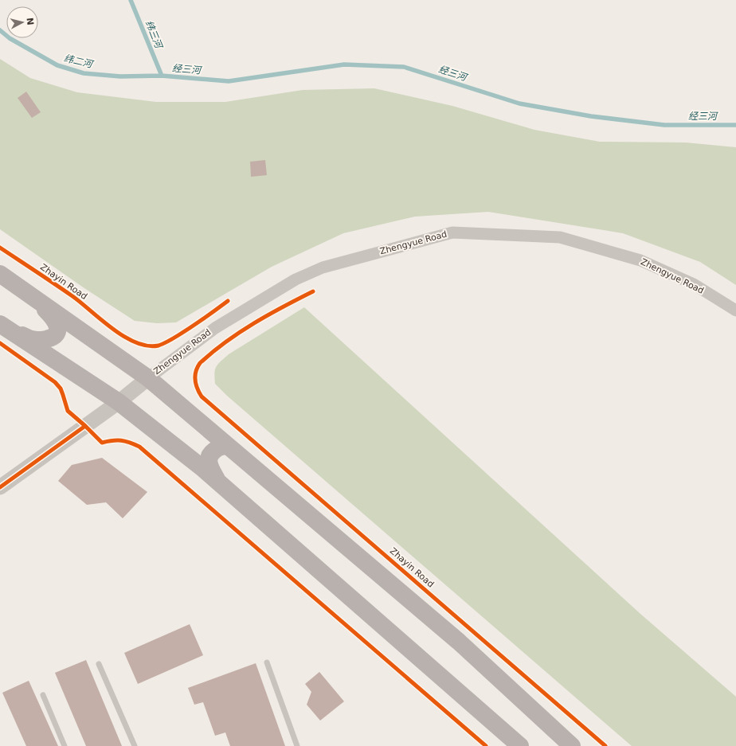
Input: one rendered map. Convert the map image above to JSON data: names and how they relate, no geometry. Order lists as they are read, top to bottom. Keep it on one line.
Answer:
{"streets":{"street":["Zhengyue Road"],"cycle path":["Zhayin Road"]},"water":["纬三河","纬二河","经三河"],"north":"right"}
